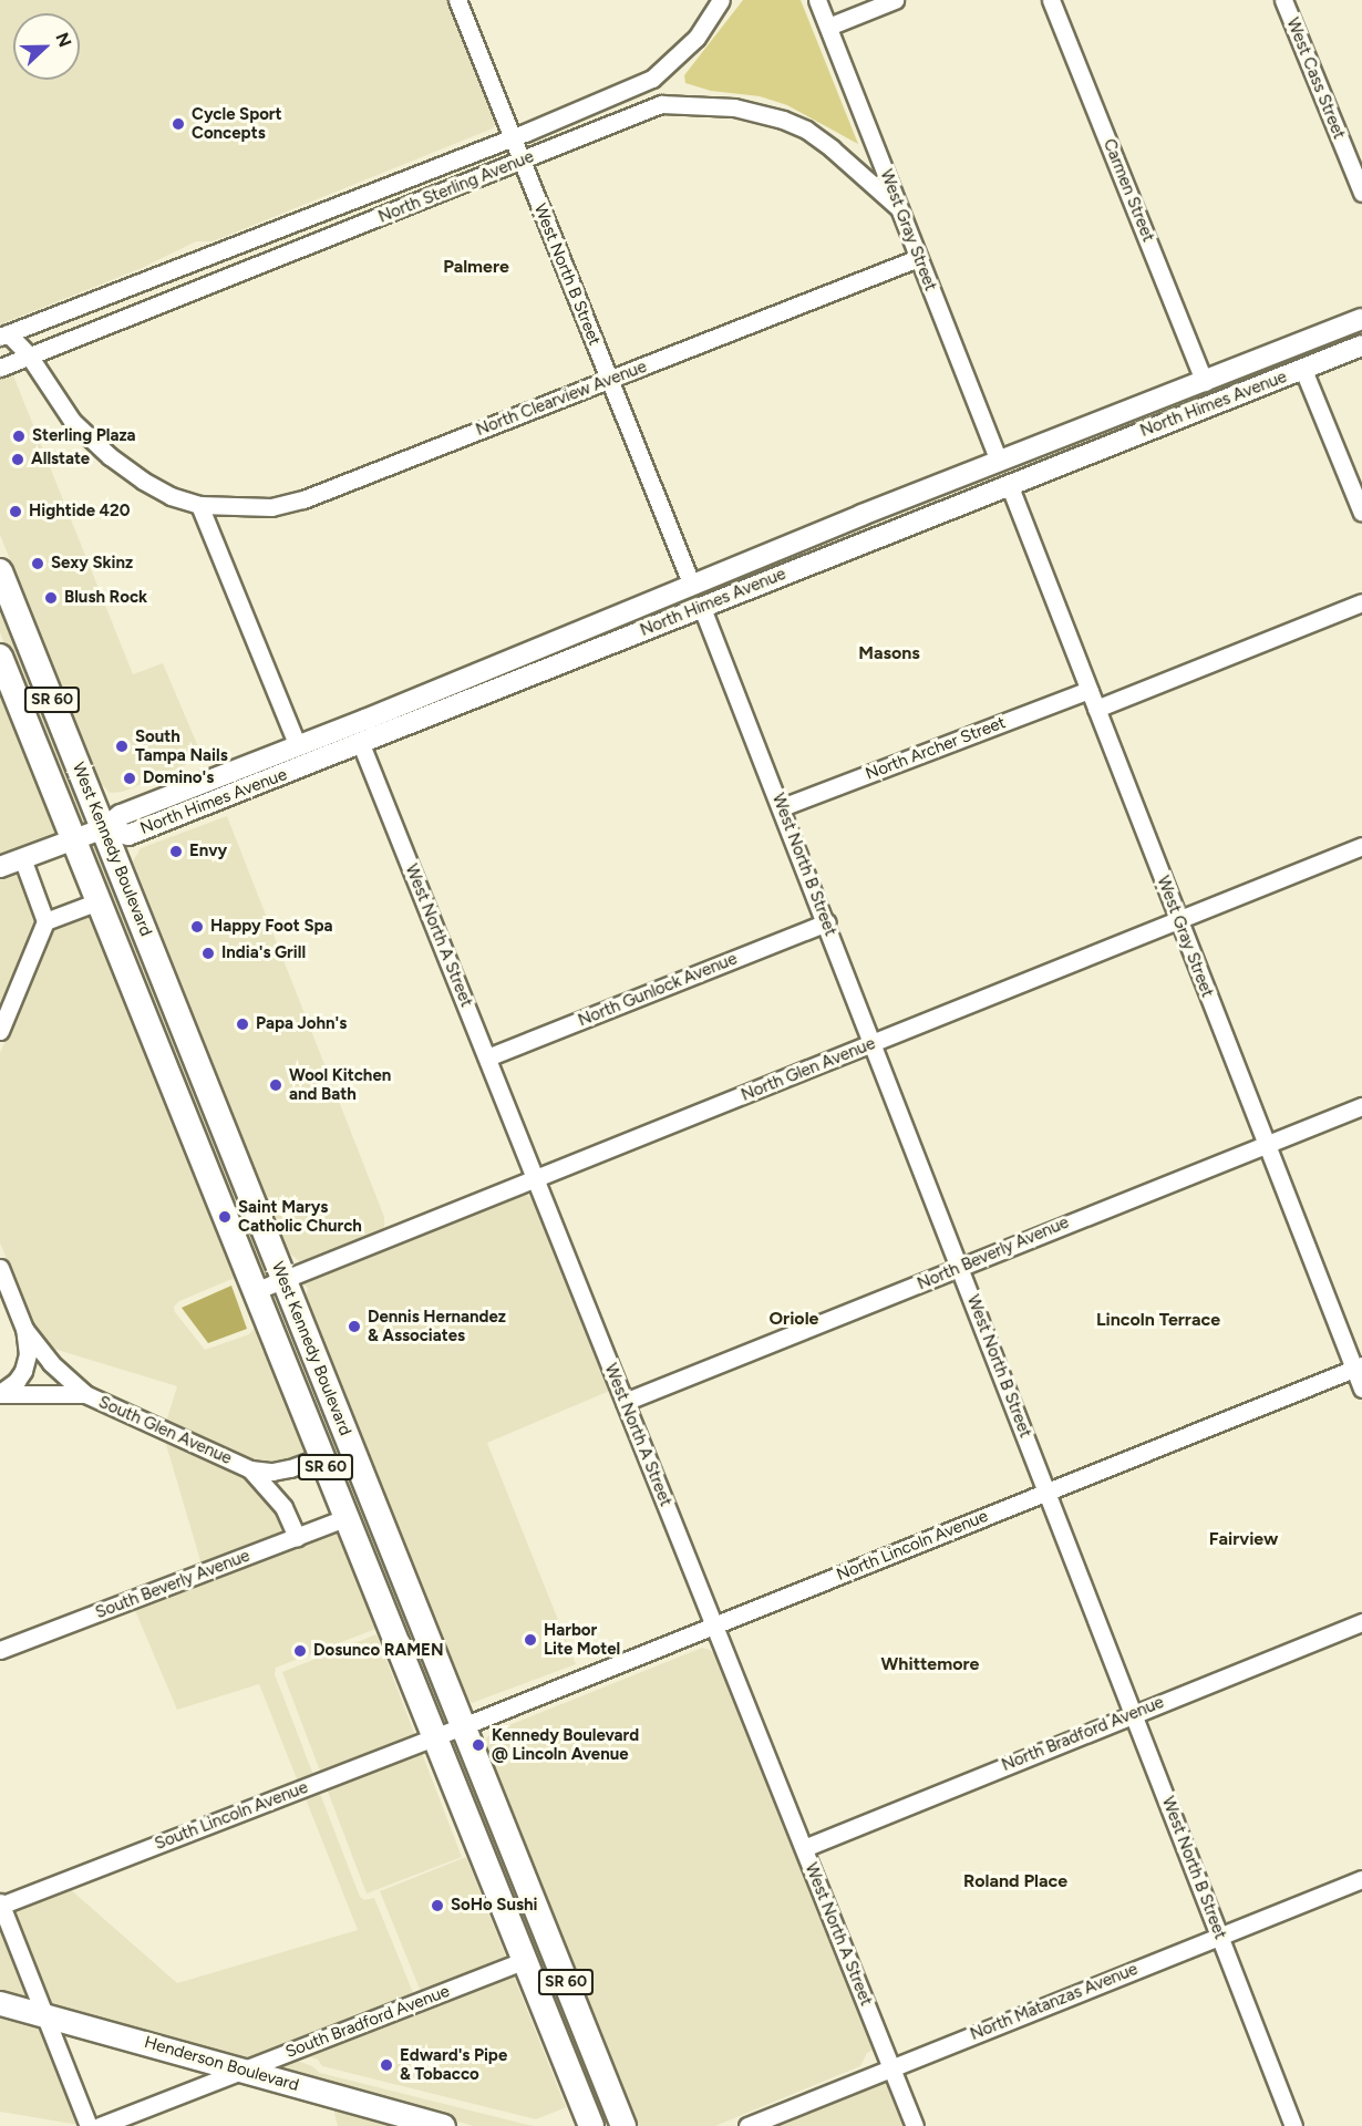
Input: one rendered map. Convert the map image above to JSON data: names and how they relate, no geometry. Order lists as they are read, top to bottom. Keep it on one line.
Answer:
{"streets":{"main road":["SR 60","West Kennedy Boulevard","Henderson Boulevard"],"street":["West Cass Street","North Sterling Avenue","Carmen Street","West Gray Street","West North B Street","North Clearview Avenue","North Himes Avenue","North Archer Street","West North A Street","North Gunlock Avenue","North Glen Avenue","North Beverly Avenue","South Glen Avenue","North Lincoln Avenue","South Beverly Avenue","North Bradford Avenue","South Lincoln Avenue","North Matanzas Avenue","South Bradford Avenue"]},"crossings":[["North Sterling Avenue","West Gray Street"],["North Sterling Avenue","West North B Street"],["Carmen Street","North Himes Avenue"],["West Gray Street","North Clearview Avenue"],["West Gray Street","North Himes Avenue"],["West Gray Street","North Archer Street"],["West Gray Street","North Glen Avenue"],["West Gray Street","North Beverly Avenue"],["West Gray Street","North Lincoln Avenue"],["West North B Street","North Clearview Avenue"],["West North B Street","North Himes Avenue"],["West North B Street","North Archer Street"],["West North B Street","North Gunlock Avenue"],["West North B Street","North Glen Avenue"],["West North B Street","North Beverly Avenue"],["West North B Street","North Lincoln Avenue"],["West North B Street","North Bradford Avenue"],["West North B Street","North Matanzas Avenue"],["North Himes Avenue","West Kennedy Boulevard"],["North Himes Avenue","West North A Street"],["West Kennedy Boulevard","North Glen Avenue"],["West Kennedy Boulevard","South Glen Avenue"],["West Kennedy Boulevard","North Lincoln Avenue"],["West Kennedy Boulevard","South Beverly Avenue"],["West Kennedy Boulevard","South Lincoln Avenue"],["West Kennedy Boulevard","South Bradford Avenue"],["West North A Street","North Gunlock Avenue"],["West North A Street","North Glen Avenue"],["West North A Street","North Beverly Avenue"],["West North A Street","North Lincoln Avenue"],["West North A Street","North Bradford Avenue"],["West North A Street","North Matanzas Avenue"],["South Glen Avenue","South Beverly Avenue"],["North Lincoln Avenue","South Lincoln Avenue"],["South Bradford Avenue","Henderson Boulevard"]],"districts":["Palmere","Masons","Oriole","Lincoln Terrace","Fairview","Whittemore","Roland Place"],"places":["Cycle Sport Concepts","Sterling Plaza","Allstate","Hightide 420","Sexy Skinz","Blush Rock","South Tampa Nails","Domino's","Envy","Happy Foot Spa","India's Grill","Papa John's","Wool Kitchen and Bath","Saint Marys Catholic Church","Dennis Hernandez & Associates","Harbor Lite Motel","Dosunco RAMEN","Kennedy Boulevard @ Lincoln Avenue","SoHo Sushi","Edward's Pipe & Tobacco"],"north":"right"}
